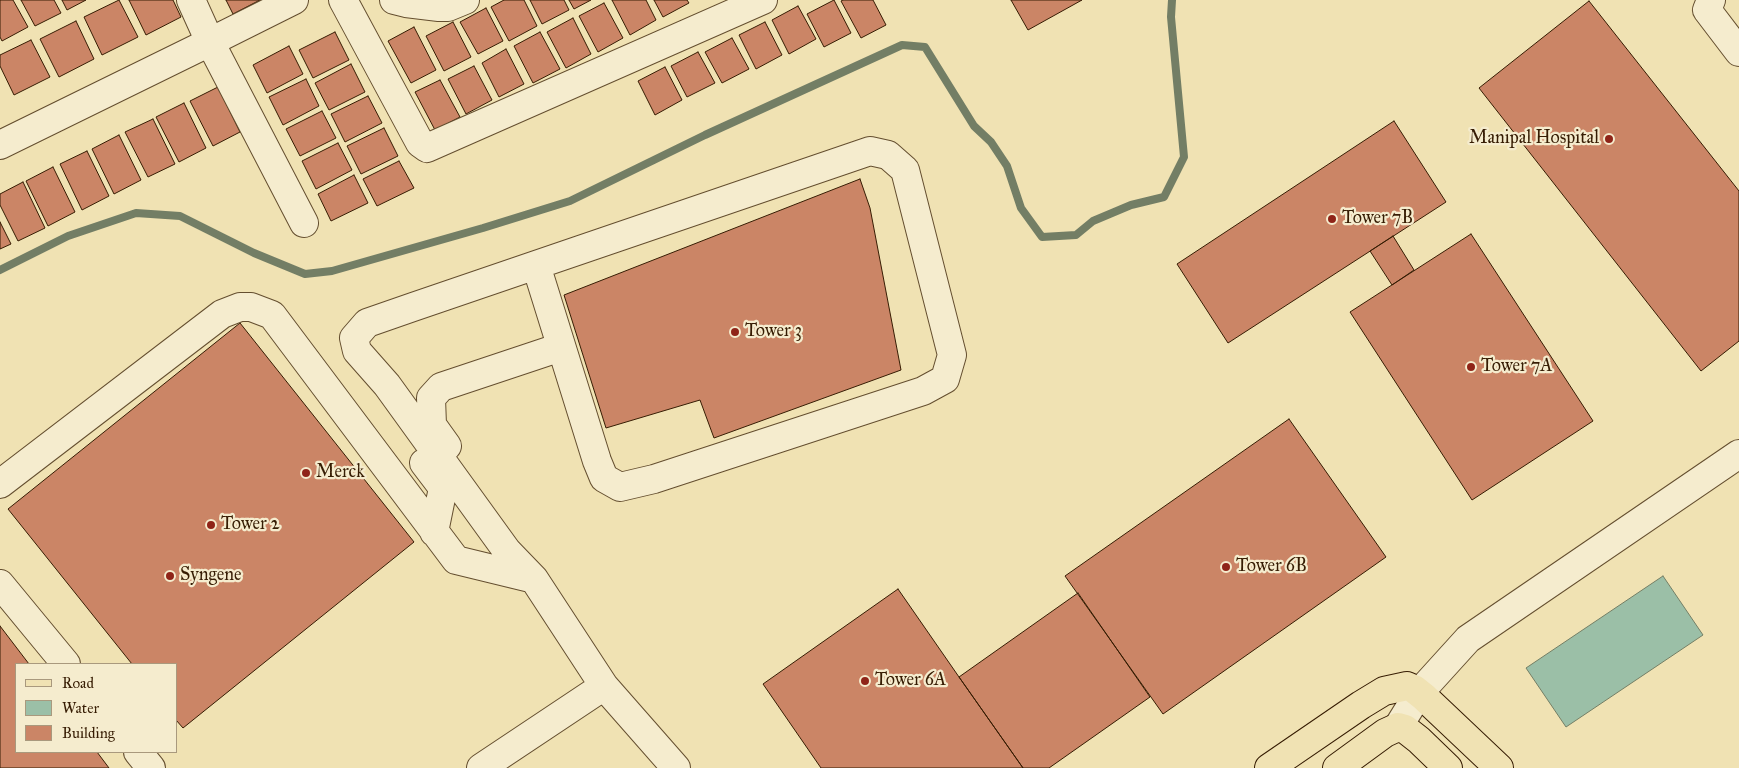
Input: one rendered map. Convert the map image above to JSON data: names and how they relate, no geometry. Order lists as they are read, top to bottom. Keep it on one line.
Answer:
{"places":["Manipal Hospital","Tower 7B","Tower 3","Tower 7A","Merck","Tower 2","Tower 6B","Syngene","Tower 6A"],"legend":["Road","Water","Building"]}
